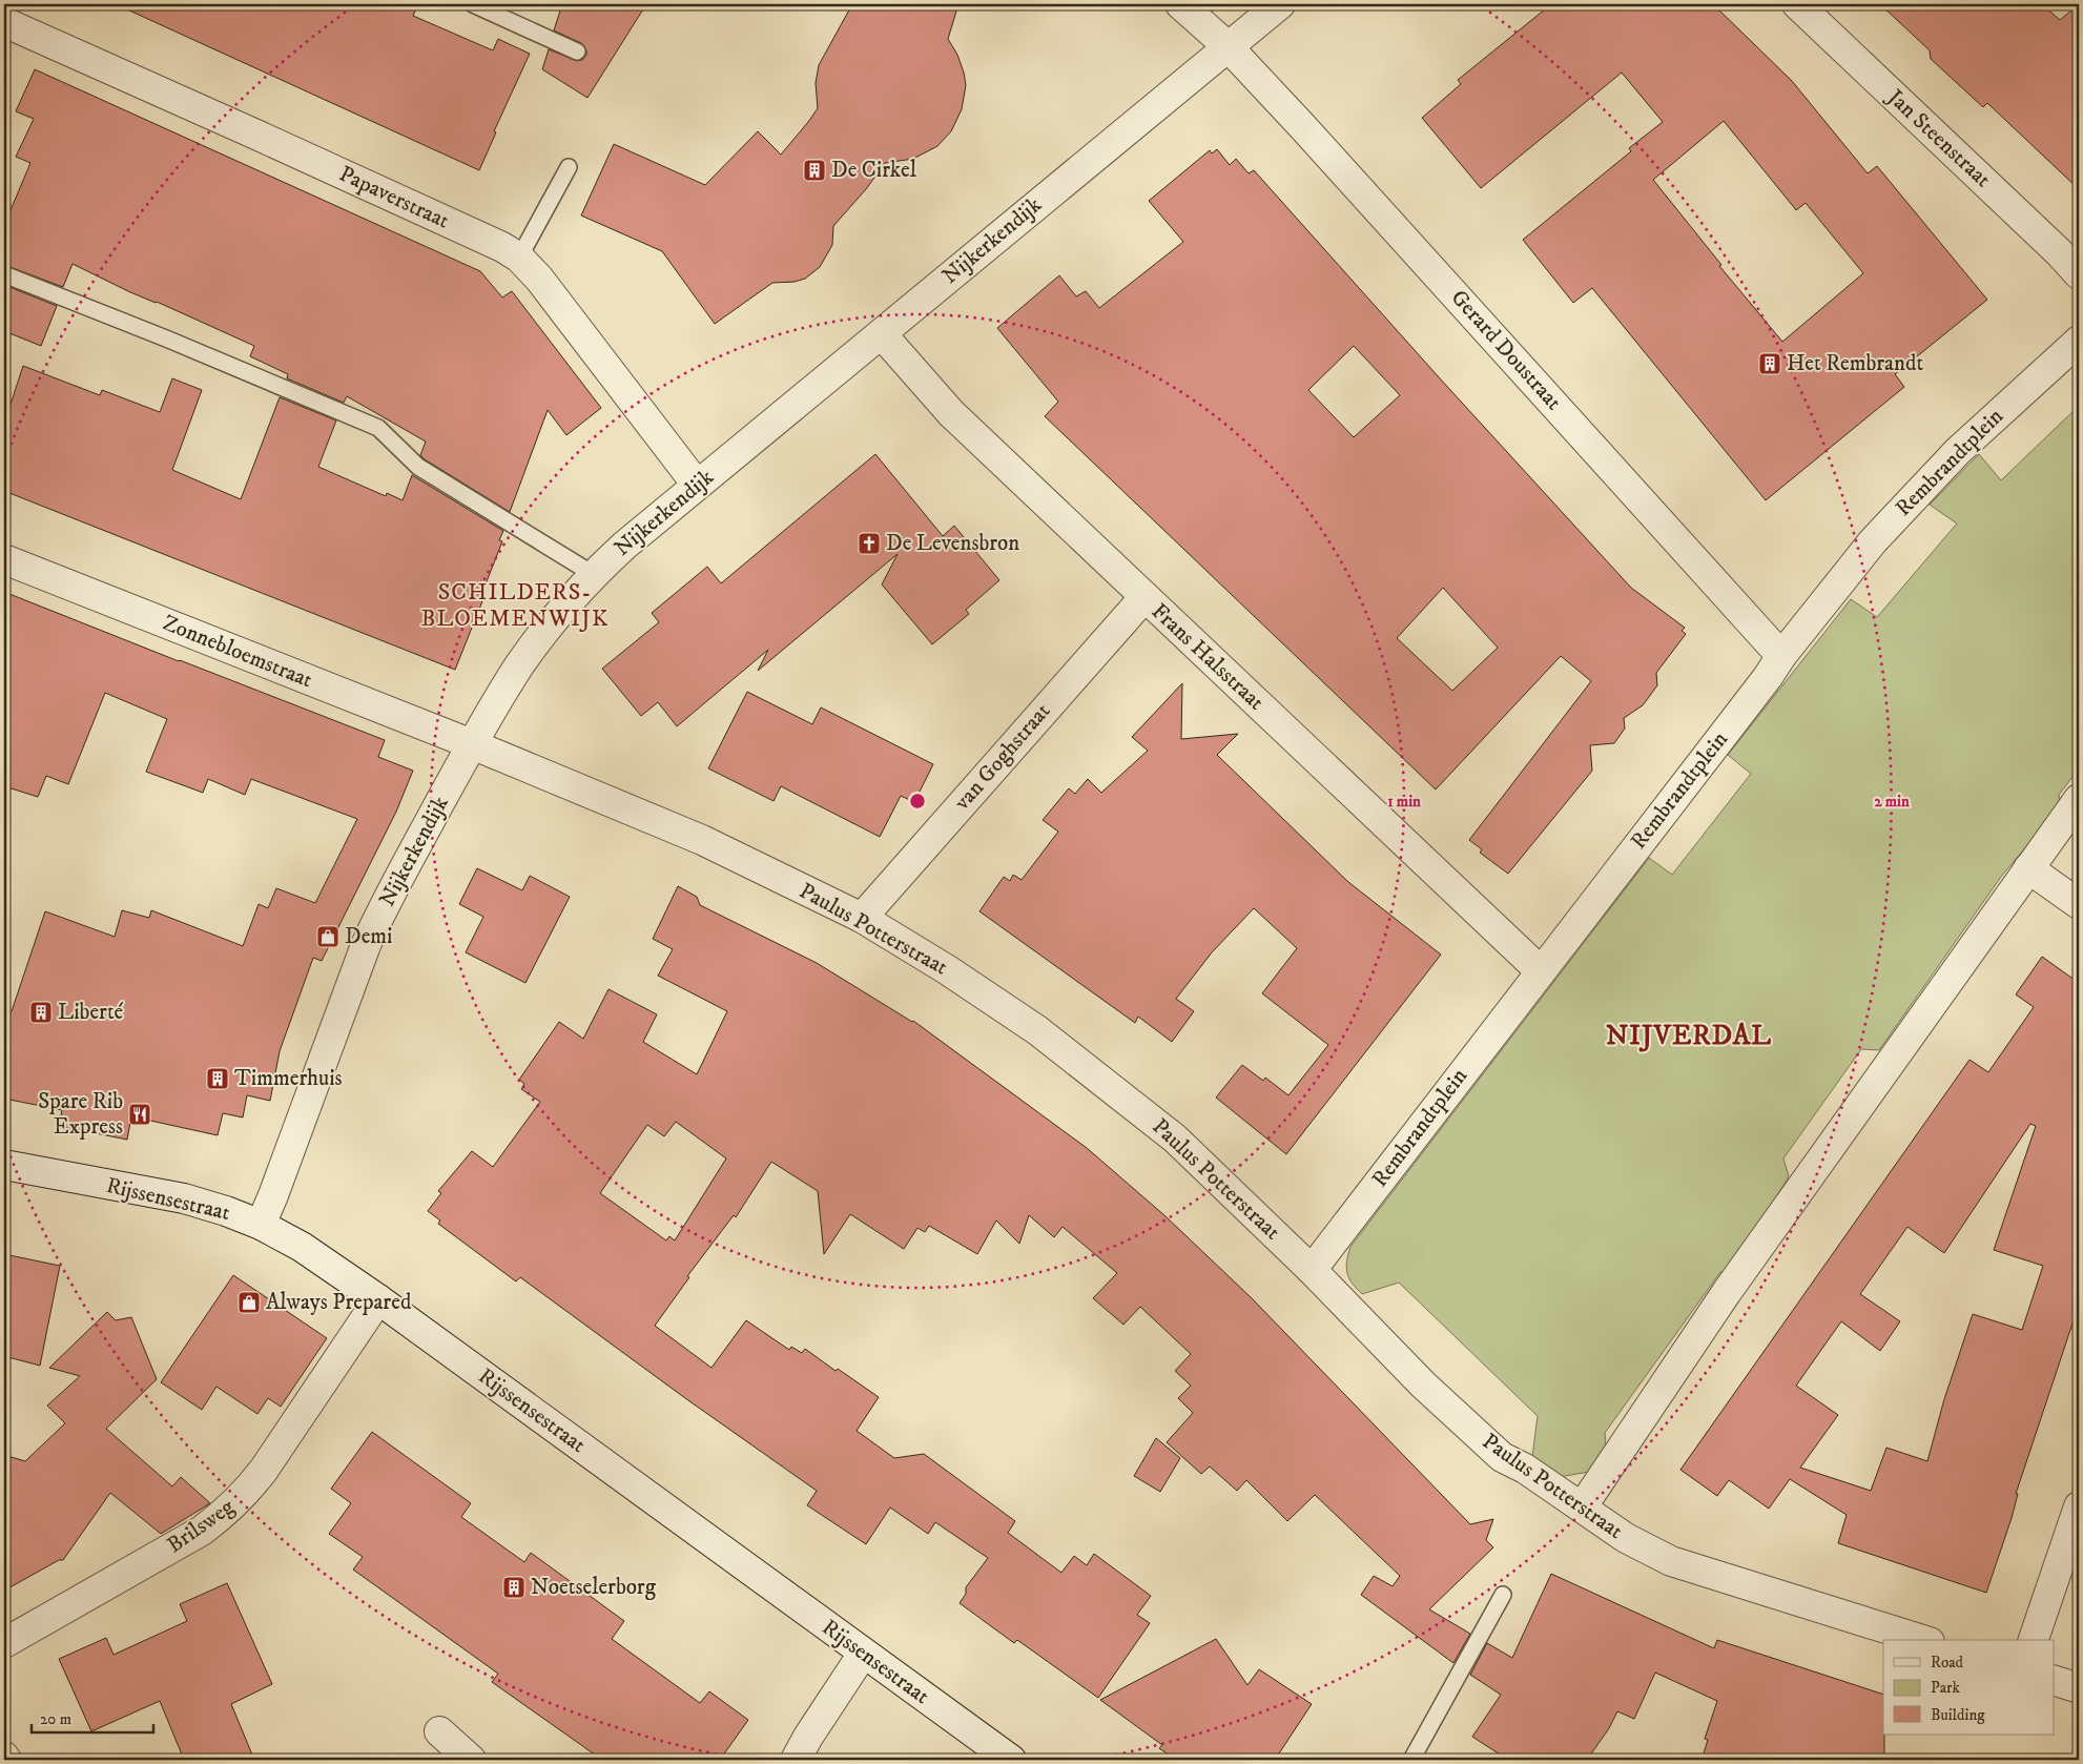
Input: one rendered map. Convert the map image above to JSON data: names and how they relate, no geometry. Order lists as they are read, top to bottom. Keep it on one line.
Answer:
{"streets":{"street":["Jan Steenstraat","Papaverstraat","Nijkerkendijk","Gerard Doustraat","Rembrandtplein","Zonnebloemstraat","Frans Halsstraat","van Goghstraat","Paulus Potterstraat","Rijssensestraat","Brilsweg"]},"crossings":[["Papaverstraat","Nijkerkendijk"],["Nijkerkendijk","Gerard Doustraat"],["Nijkerkendijk","Zonnebloemstraat"],["Nijkerkendijk","Frans Halsstraat"],["Nijkerkendijk","Paulus Potterstraat"],["Nijkerkendijk","Rijssensestraat"],["Gerard Doustraat","Rembrandtplein"],["Rembrandtplein","Frans Halsstraat"],["Rembrandtplein","Paulus Potterstraat"],["Zonnebloemstraat","Paulus Potterstraat"],["Frans Halsstraat","van Goghstraat"],["van Goghstraat","Paulus Potterstraat"],["Rijssensestraat","Brilsweg"]],"districts":["SCHILDERS- BLOEMENWIJK","NIJVERDAL"],"places":{"building":["De Cirkel","Het Rembrandt","Liberté","Timmerhuis","Noetselerborg"],"church":["De Levensbron"],"shop":["Demi","Always Prepared"],"restaurant":["Spare Rib Express"]},"legend":["Road","Park","Building"],"scale_bar":"20 m","rings":["1 min","2 min"]}
